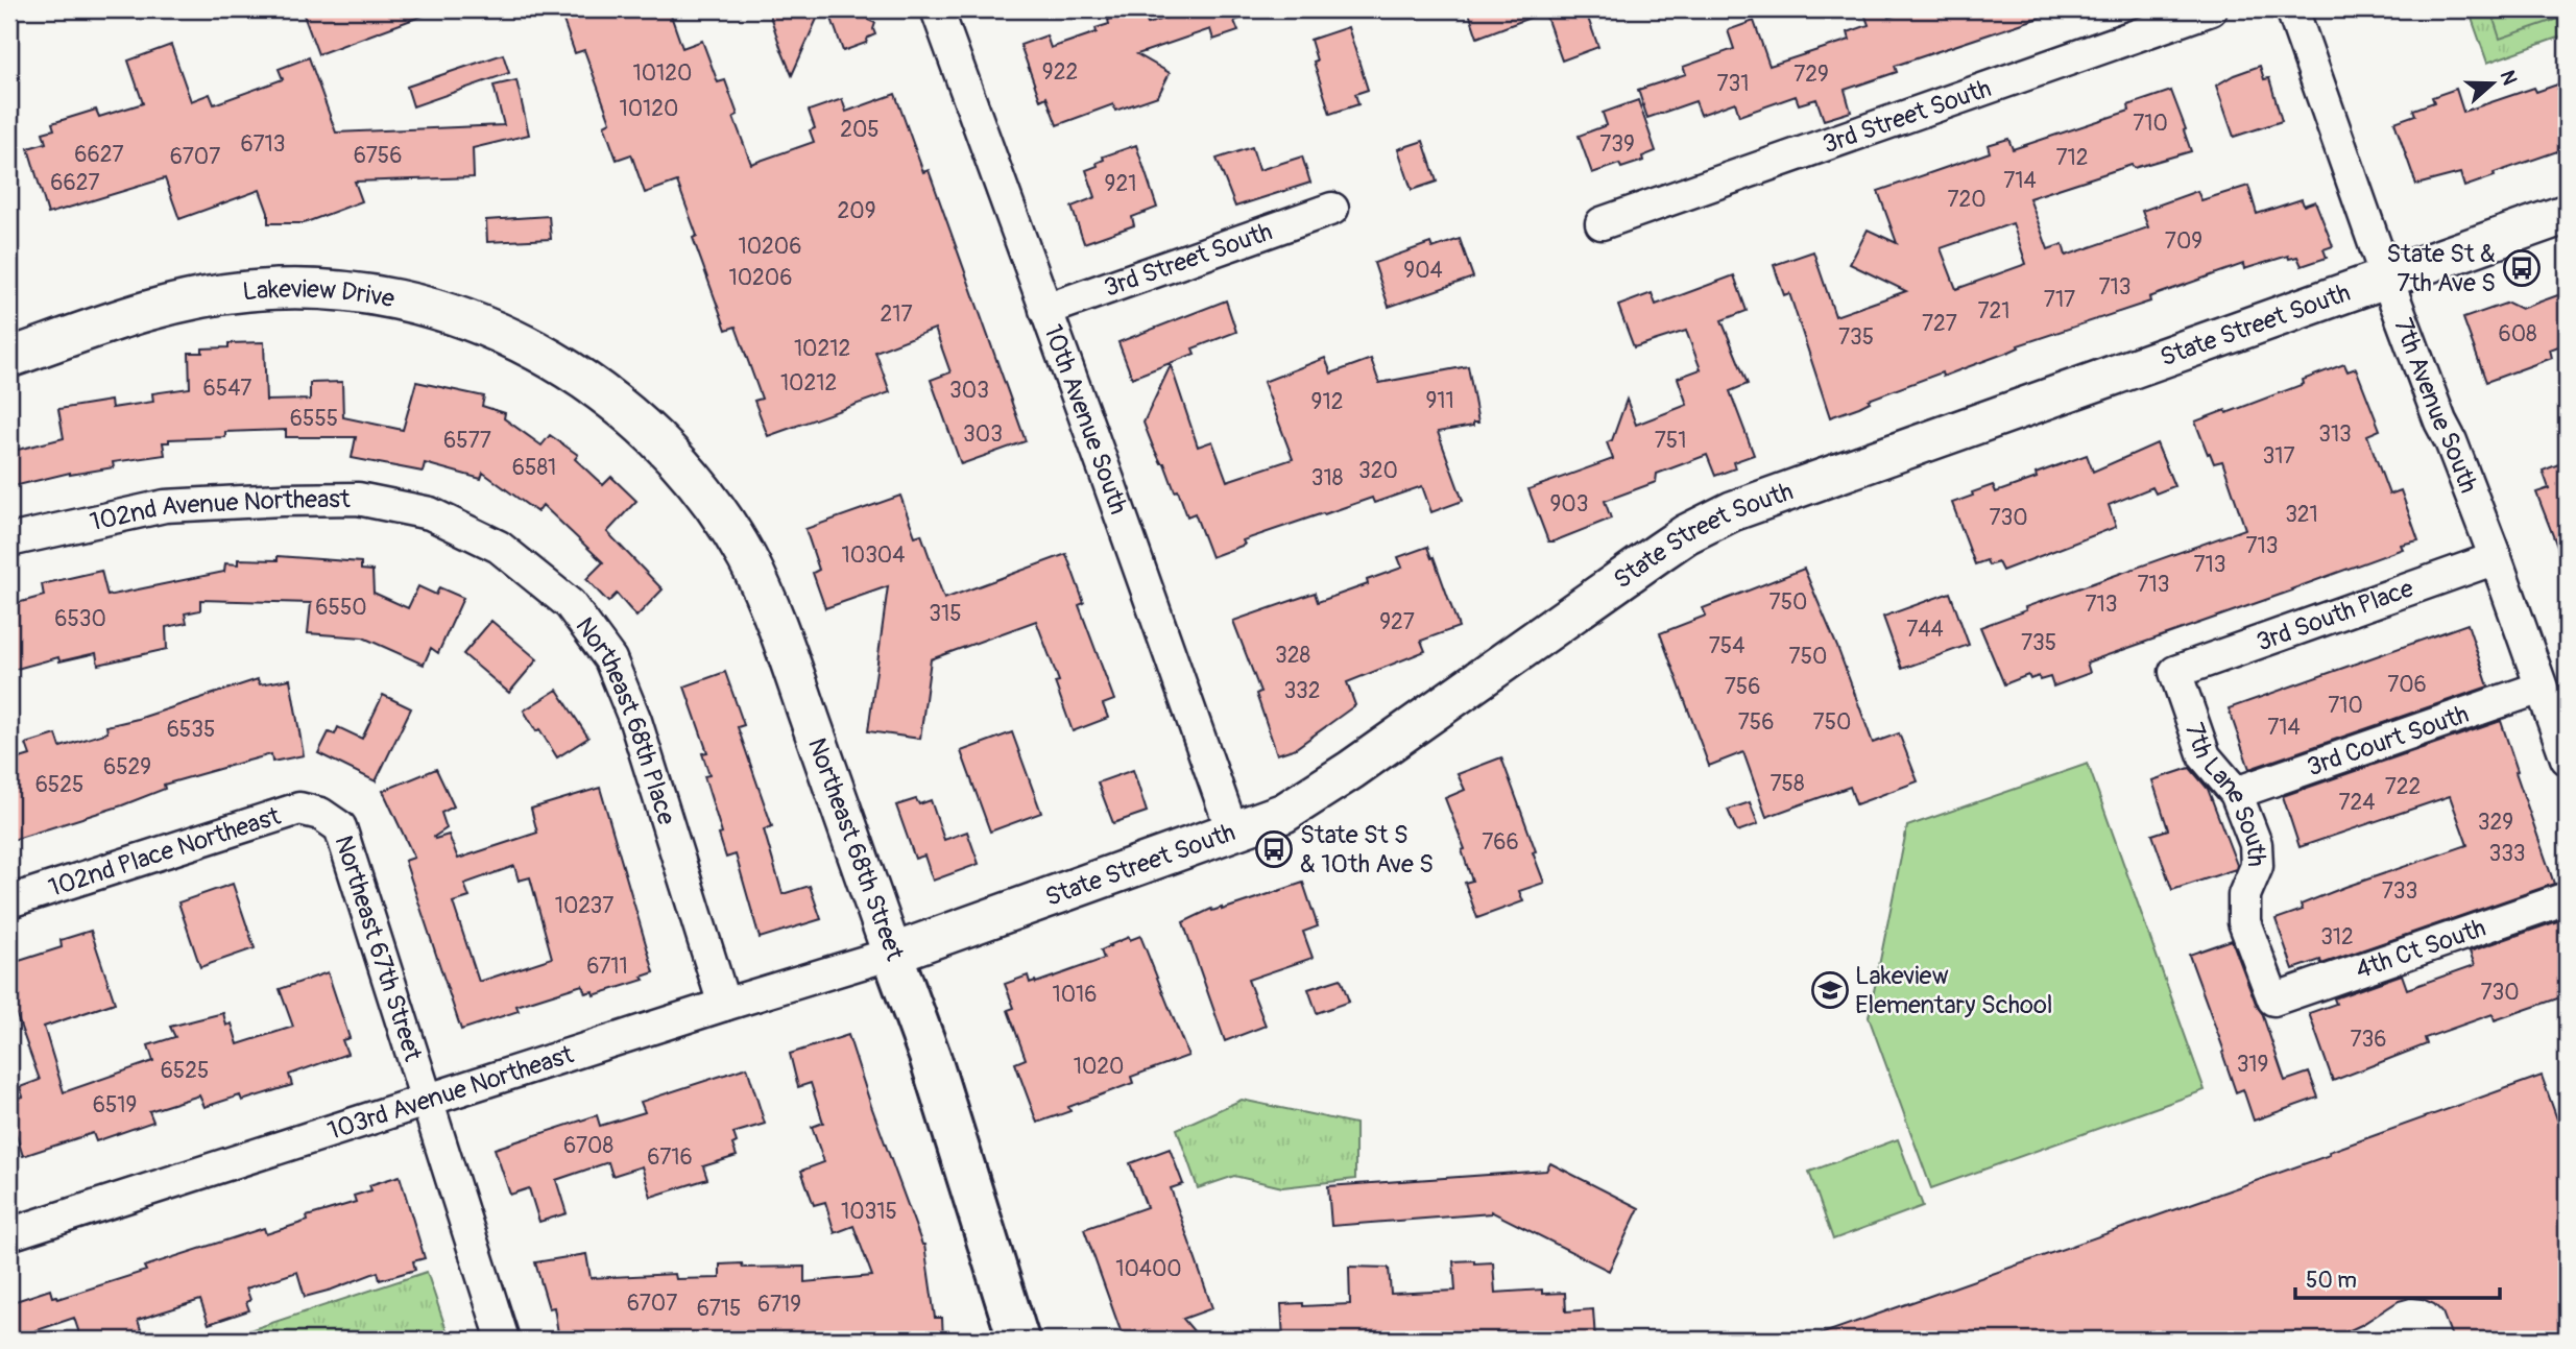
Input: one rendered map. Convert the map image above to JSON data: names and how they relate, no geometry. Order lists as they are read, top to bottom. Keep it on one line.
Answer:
{"streets":{"main road":["Northeast 68th Street"],"street":["3rd Street South","Lakeview Drive","State Street South","7th Avenue South","10th Avenue South","102nd Avenue Northeast","3rd South Place","Northeast 68th Place","3rd Court South","7th Lane South","102nd Place Northeast","Northeast 67th Street","4th Ct South","103rd Avenue Northeast"]},"crossings":[["3rd Street South","10th Avenue South"],["Lakeview Drive","Northeast 68th Street"],["State Street South","7th Avenue South"],["State Street South","10th Avenue South"],["State Street South","Northeast 68th Street"],["State Street South","103rd Avenue Northeast"],["7th Avenue South","3rd South Place"],["7th Avenue South","3rd Court South"],["102nd Avenue Northeast","Northeast 68th Place"],["3rd South Place","7th Lane South"],["Northeast 68th Place","103rd Avenue Northeast"],["3rd Court South","7th Lane South"],["7th Lane South","4th Ct South"],["Northeast 68th Street","103rd Avenue Northeast"],["102nd Place Northeast","Northeast 67th Street"],["Northeast 67th Street","103rd Avenue Northeast"]],"places":{"bus stop":["State St & 7th Ave S","State St S & 10th Ave S"],"school or university":["Lakeview Elementary School"]},"house_numbers":["922","10120","729","731","10120","710","205","6713","739","6627","6756","6707","712","714","6627","921","720","209","709","10206","904","10206","713","717","721","217","727","608","735","10212","10212","6547","303","911","912","6555","303","313","6577","751","317","6581","320","318","903","321","730","713","10304","713","713","750","713","6550","315","6530","927","744","735","754","328","750","706","756","332","710","756","750","714","6535","6529","758","6525","722","724","329","766","333","733","10237","312","6711","730","1016","736","319","1020","6525","6519","6708","6716","10315","10400","6707","6719","6715"],"scale_bar":"50 m","north":"right"}
